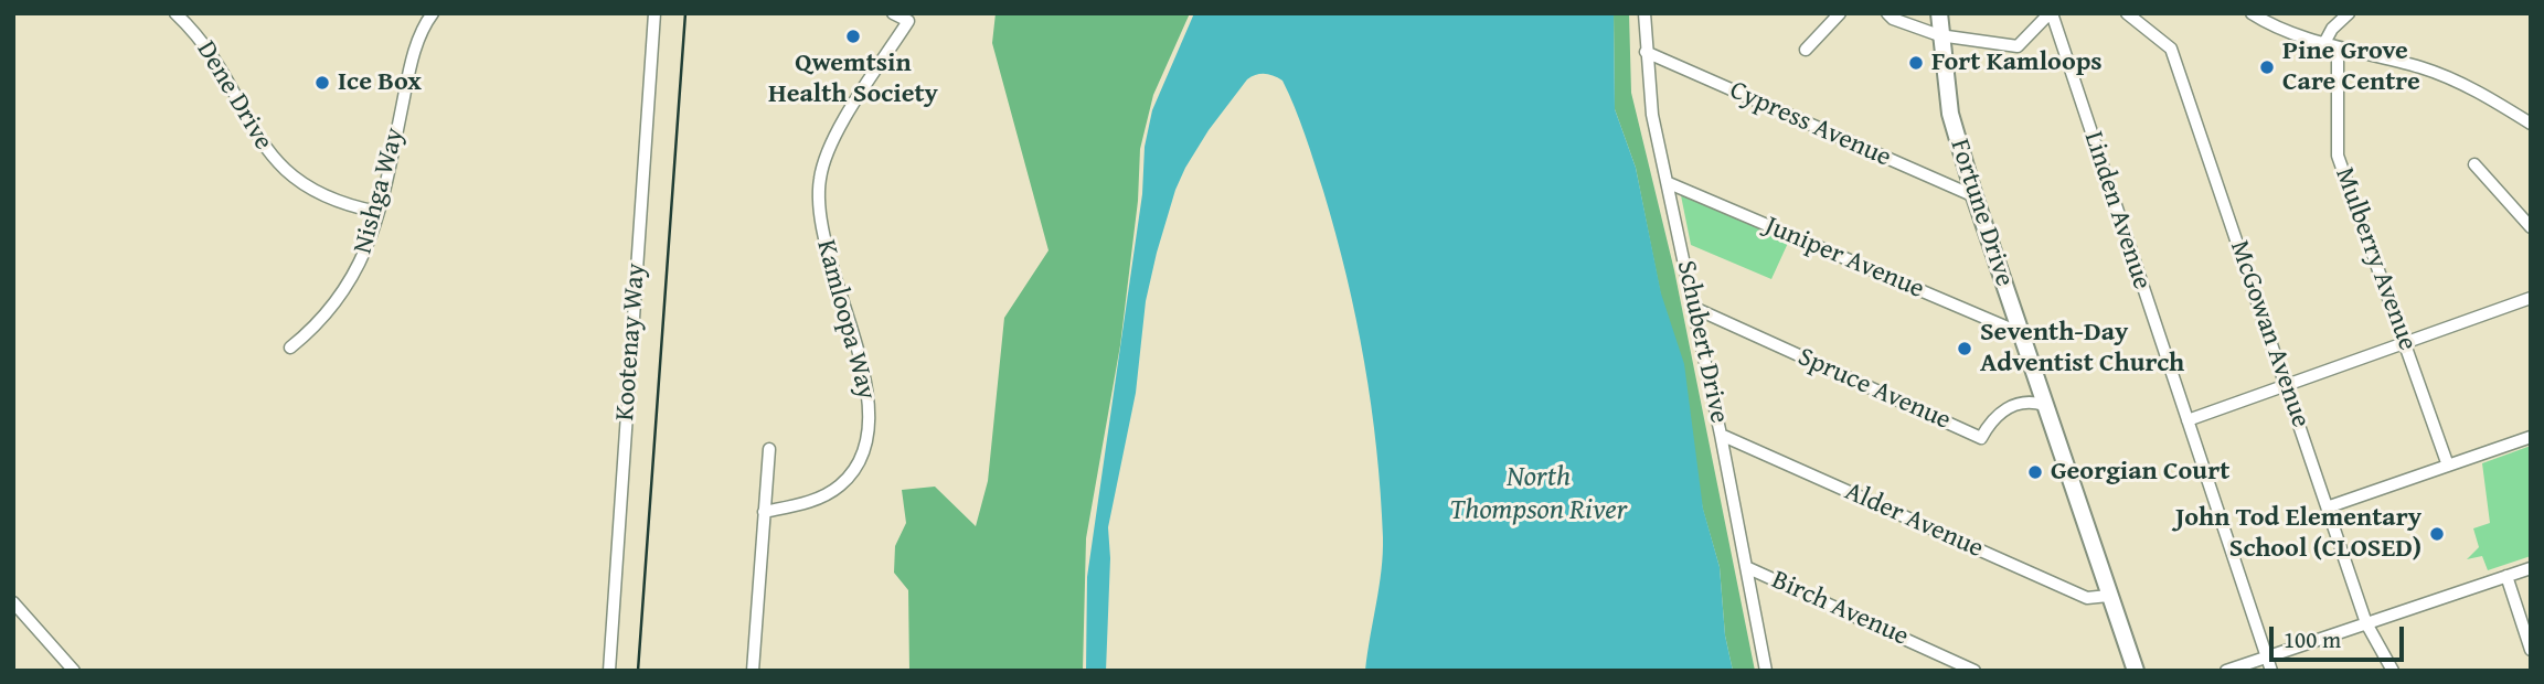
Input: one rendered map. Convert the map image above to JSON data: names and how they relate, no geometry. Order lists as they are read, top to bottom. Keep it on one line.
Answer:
{"streets":{"main road":["Fortune Drive"],"street":["Dene Drive","Cypress Avenue","Nishga Way","Linden Avenue","Juniper Avenue","Mulberry Avenue","Kamloopa Way","McGowan Avenue","Kootenay Way","Schubert Drive","Spruce Avenue","Alder Avenue","Birch Avenue"]},"crossings":[["Dene Drive","Nishga Way"],["Cypress Avenue","Fortune Drive"],["Cypress Avenue","Schubert Drive"],["Fortune Drive","Juniper Avenue"],["Fortune Drive","Spruce Avenue"],["Fortune Drive","Alder Avenue"],["Juniper Avenue","Schubert Drive"],["Schubert Drive","Spruce Avenue"],["Schubert Drive","Alder Avenue"],["Schubert Drive","Birch Avenue"]],"water":["North Thompson River"],"places":["Qwemtsin Health Society","Fort Kamloops","Pine Grove Care Centre","Ice Box","Seventh-Day Adventist Church","Georgian Court","John Tod Elementary School (CLOSED)"],"scale_bar":"100 m"}
